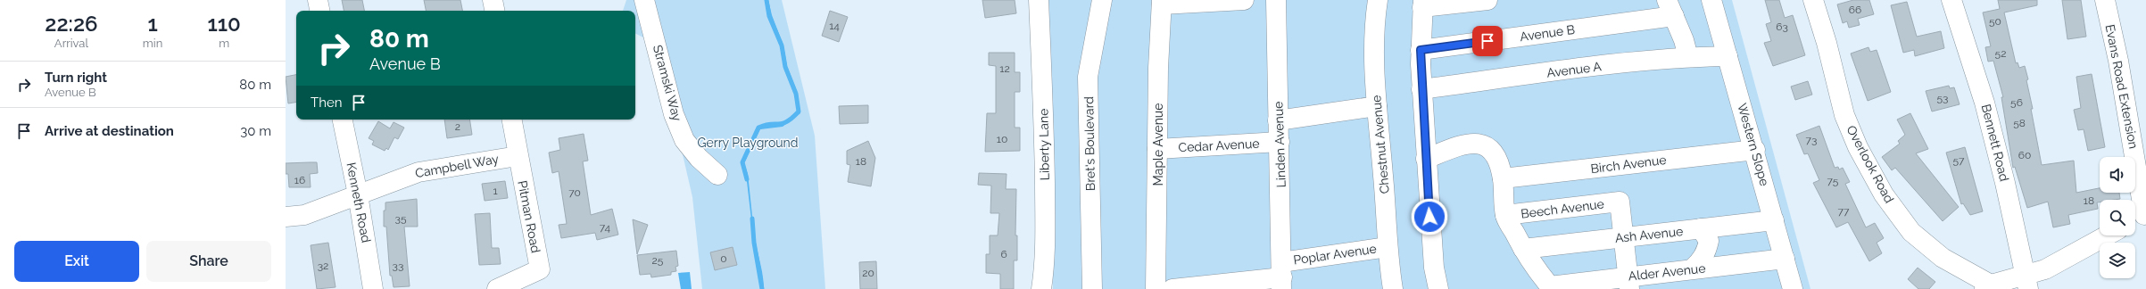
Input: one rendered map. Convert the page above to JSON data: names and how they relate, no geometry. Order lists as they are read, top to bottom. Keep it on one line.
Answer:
{"streets":{"street":["Avenue B","Avenue A","Stramski Way","Evans Road Extension","Bennett Road","Bret's Boulevard","Liberty Lane","Maple Avenue","Linden Avenue","Chestnut Avenue","Western Slope","Cedar Avenue","Birch Avenue","Overlook Road","Campbell Way","Kenneth Road","Beech Avenue","Pitman Road","Ash Avenue","Poplar Avenue","Alder Avenue"]},"crossings":[["Avenue A","Western Slope"],["Maple Avenue","Cedar Avenue"],["Linden Avenue","Cedar Avenue"],["Linden Avenue","Poplar Avenue"],["Chestnut Avenue","Poplar Avenue"],["Western Slope","Birch Avenue"],["Western Slope","Ash Avenue"],["Western Slope","Alder Avenue"],["Campbell Way","Kenneth Road"],["Campbell Way","Pitman Road"],["Beech Avenue","Ash Avenue"]],"parks":["Gerry Playground"],"house_numbers":["66","50","14","63","52","12","53","56","58","2","10","73","60","57","18","16","75","1","70","18","77","35","74","6","0","25","32","33","20"],"page":{"eta":["22:26","Arrival","1","min","110","m"],"turn":["80 m","Avenue B"],"list":[{"name":"Turn right","note":"Avenue B","value":"80 m"},{"name":"Arrive at destination","value":"30 m"}],"then":"Then","buttons":["Exit","Share"]}}
